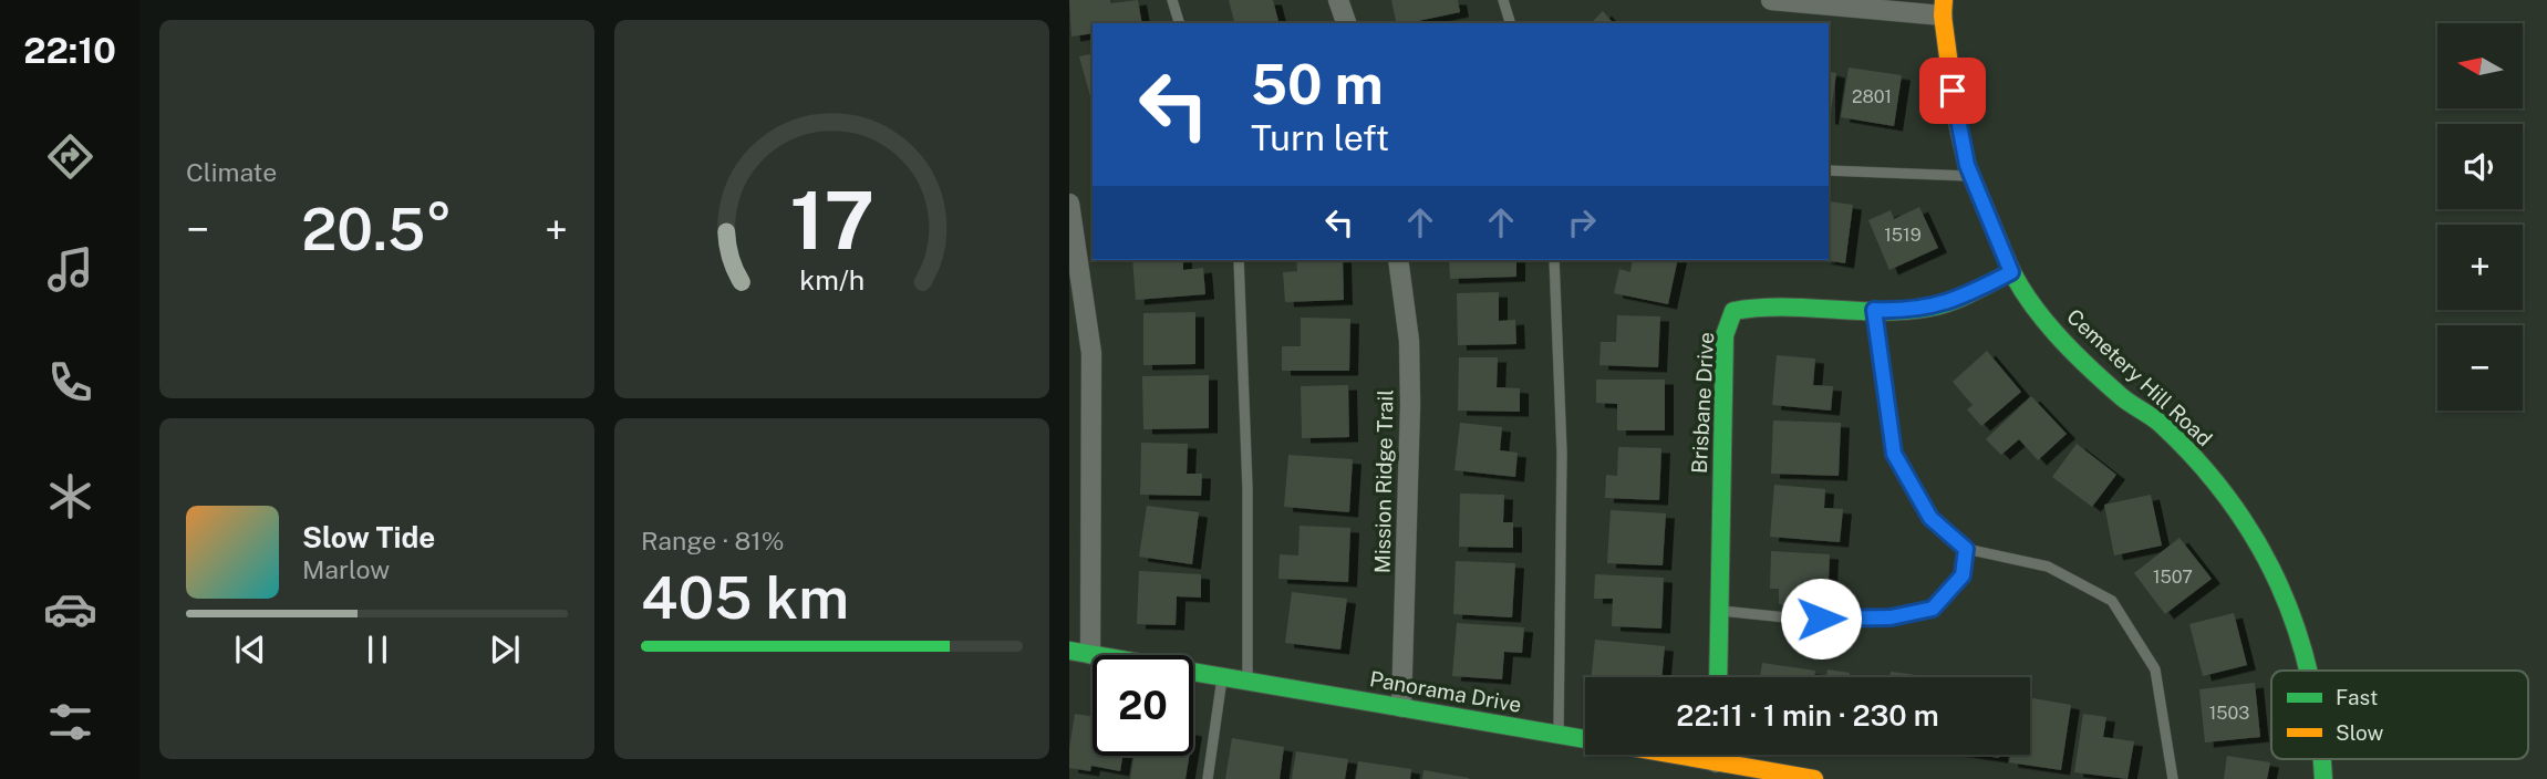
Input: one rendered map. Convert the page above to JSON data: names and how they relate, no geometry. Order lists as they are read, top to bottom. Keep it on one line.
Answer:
{"streets":{"street":["Cemetery Hill Road","Brisbane Drive","Mission Ridge Trail","Panorama Drive"]},"crossings":[["Cemetery Hill Road","Brisbane Drive"],["Mission Ridge Trail","Panorama Drive"]],"house_numbers":["2801","1519","1507","1503"],"legend":["Fast","Slow"],"north":"left","page":{"tabs":"22:10","tile":["Climate",["Range · 81%","405 km"]],"map_buttons":["+","−"],"turn":["50 m","Turn left"],"heat":["−","20.5°","+"],"song":["Slow Tide","Marlow"],"limit":"20","trip":"22:11 · 1 min · 230 m","gauge":["17","km/h"]}}
